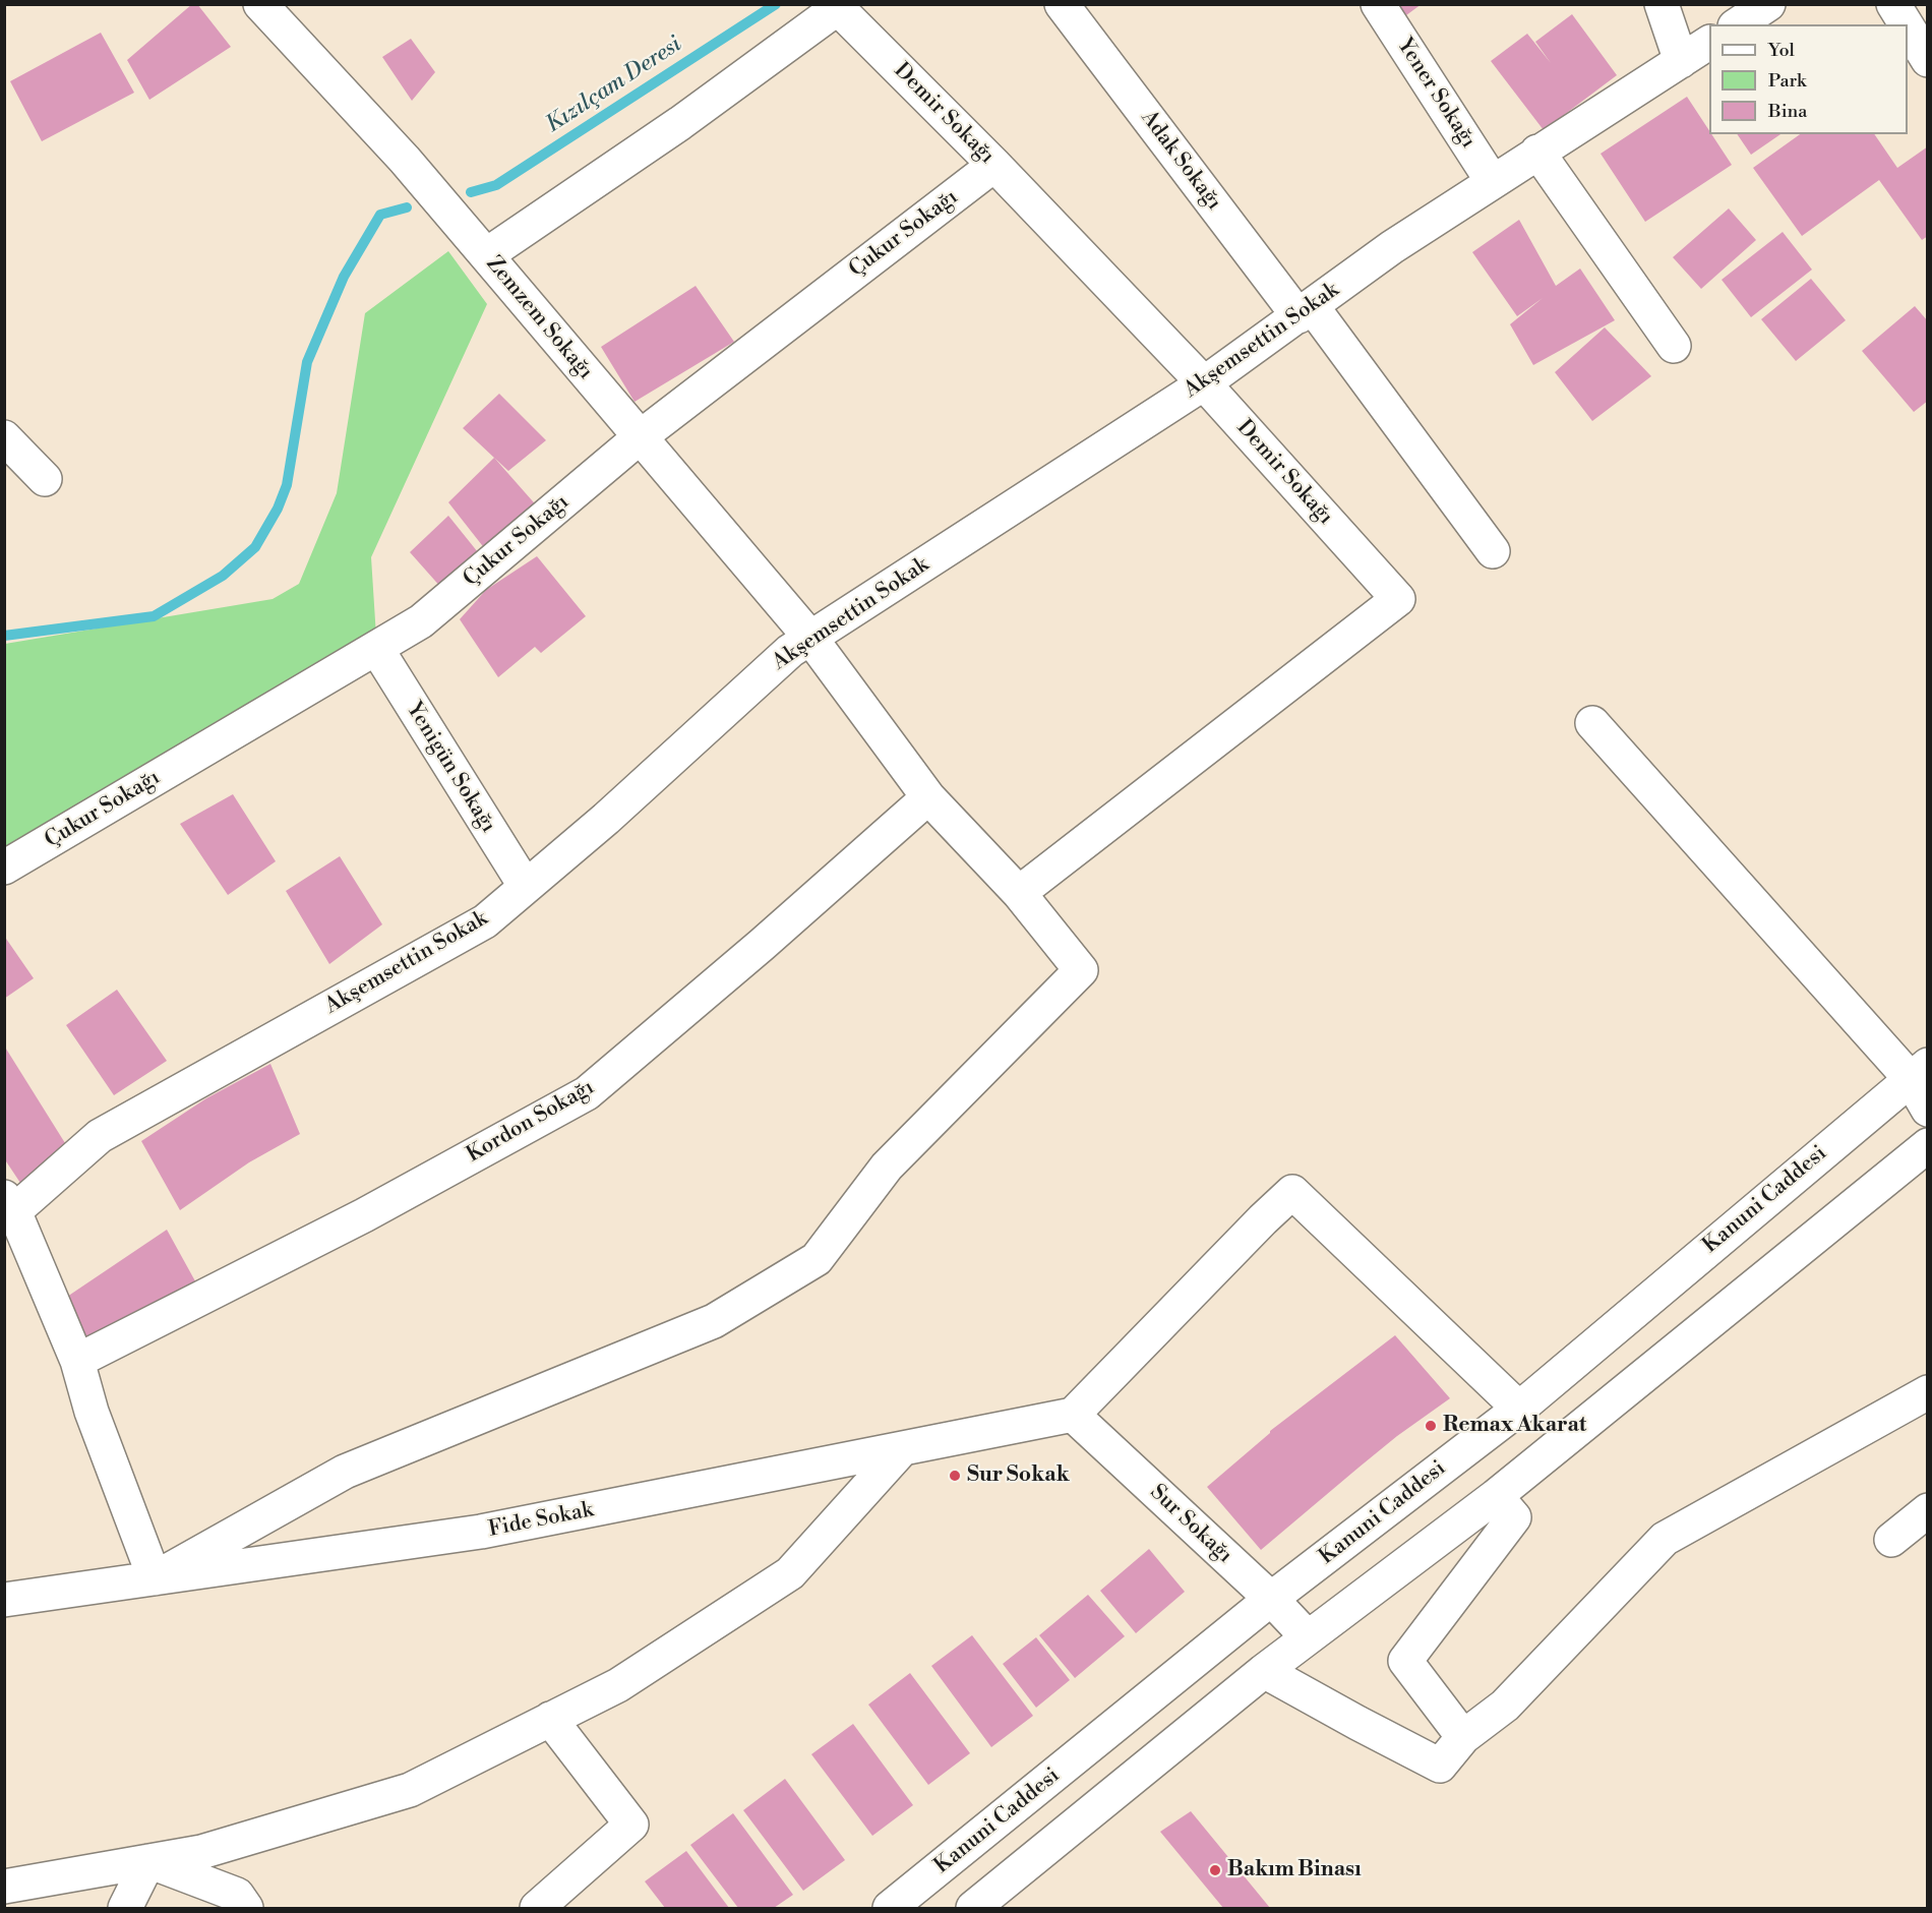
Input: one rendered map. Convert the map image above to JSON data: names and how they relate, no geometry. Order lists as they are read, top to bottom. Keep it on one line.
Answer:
{"streets":{"street":["Yener Sokağı","Demir Sokağı","Adak Sokağı","Çukur Sokağı","Zemzem Sokağı","Akşemsettin Sokak","Yenigün Sokağı","Kordon Sokağı","Kanuni Caddesi","Fide Sokak","Sur Sokağı"]},"crossings":[["Yener Sokağı","Akşemsettin Sokak"],["Demir Sokağı","Çukur Sokağı"],["Demir Sokağı","Zemzem Sokağı"],["Demir Sokağı","Akşemsettin Sokak"],["Adak Sokağı","Akşemsettin Sokak"],["Çukur Sokağı","Zemzem Sokağı"],["Çukur Sokağı","Yenigün Sokağı"],["Zemzem Sokağı","Akşemsettin Sokak"],["Zemzem Sokağı","Kordon Sokağı"],["Zemzem Sokağı","Fide Sokak"],["Akşemsettin Sokak","Yenigün Sokağı"],["Kanuni Caddesi","Sur Sokağı"],["Fide Sokak","Sur Sokağı"]],"water":["Kızılçam Deresi"],"places":["Remax Akarat","Sur Sokak","Bakım Binası"],"legend":["Yol","Park","Bina"]}
